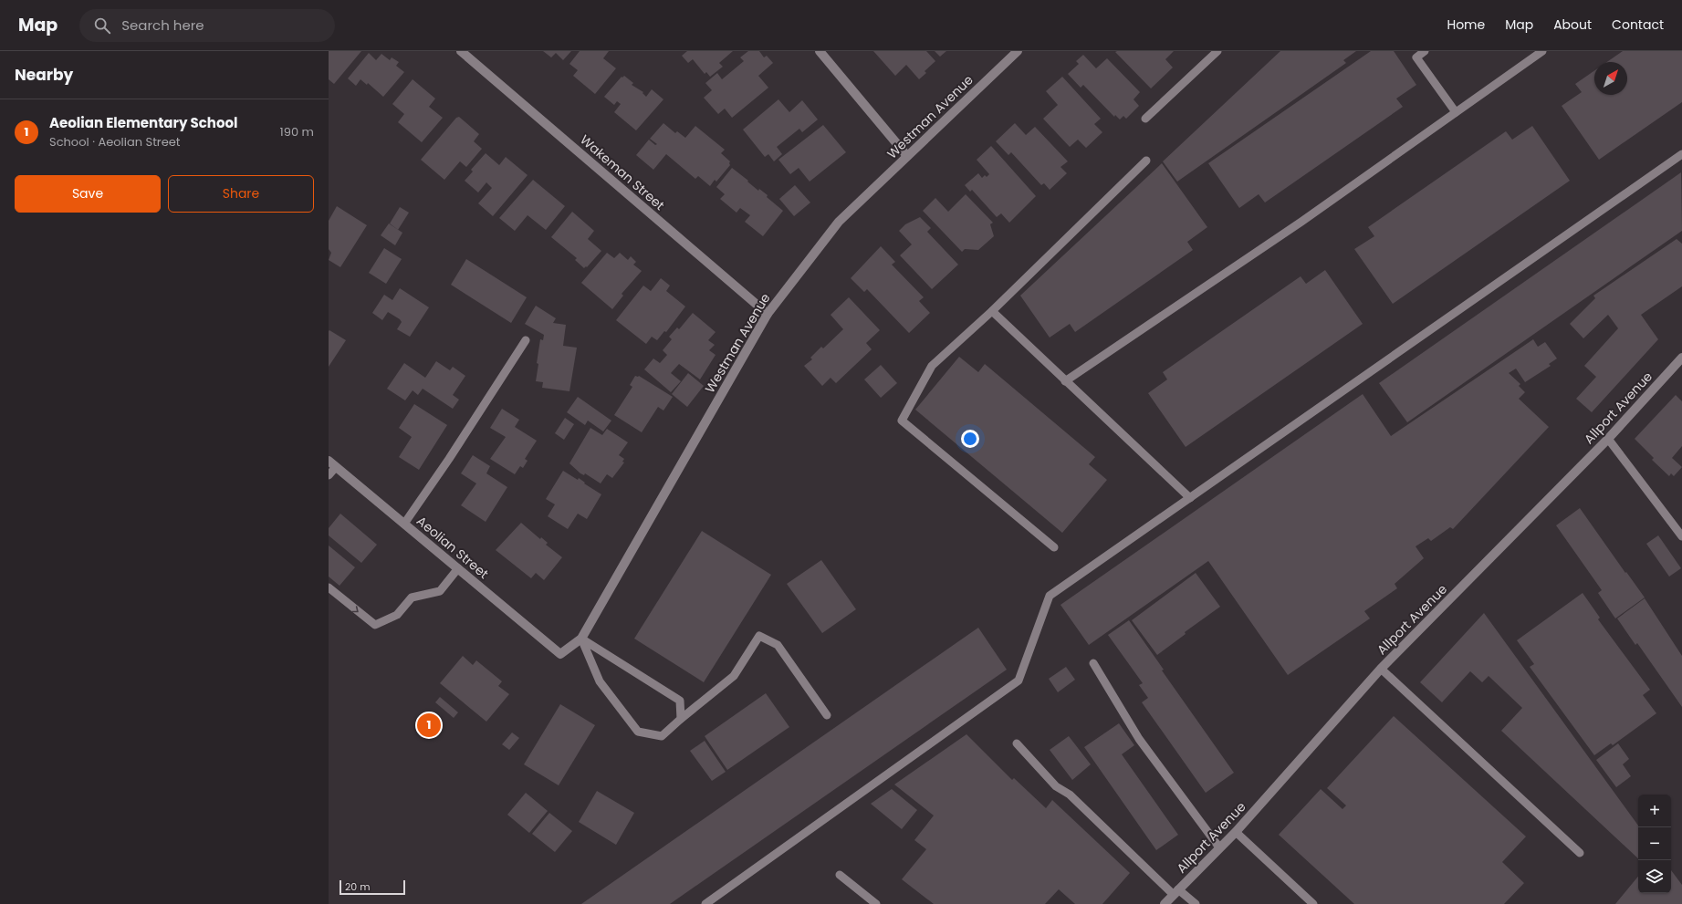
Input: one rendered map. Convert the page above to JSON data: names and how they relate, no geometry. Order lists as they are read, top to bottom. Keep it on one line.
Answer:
{"streets":{"street":["Westman Avenue","Wakeman Street","Allport Avenue","Aeolian Street"]},"crossings":[["Westman Avenue","Wakeman Street"],["Westman Avenue","Aeolian Street"]],"scale_bar":"20 m","north":"top right","page":{"header":"Map","search":"Search here","nav":["Home","Map","About","Contact"],"heading":"Nearby","list":[{"mark":"1","name":"Aeolian Elementary School","note":"School · Aeolian Street","value":"190 m"}],"buttons":["Save","Share"],"pins":"1","map_buttons":["+","−"],"scale":"20 m"}}
